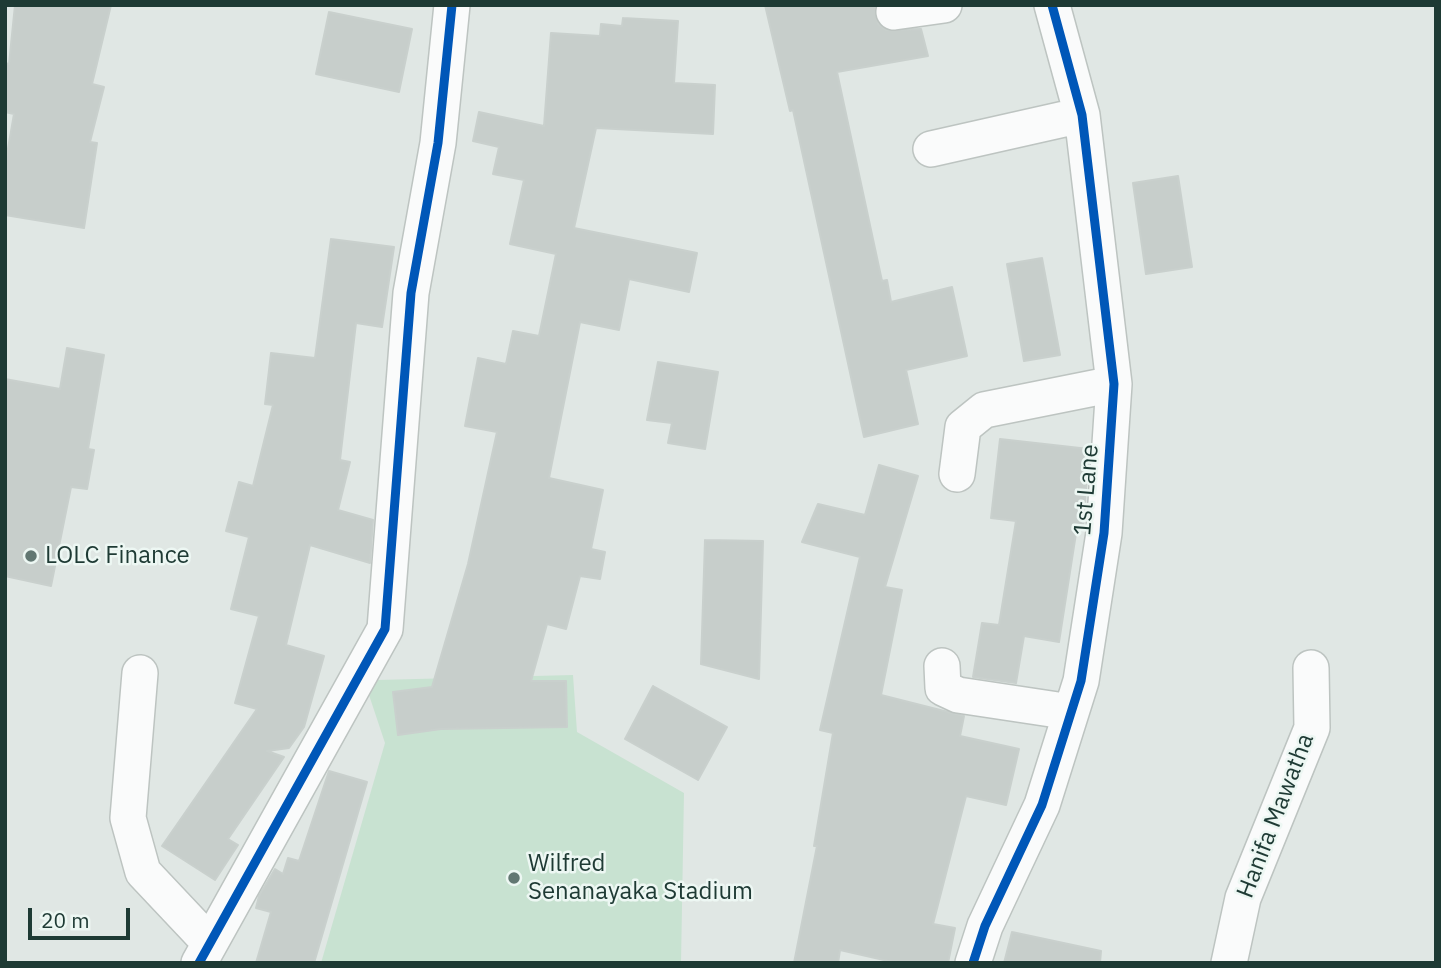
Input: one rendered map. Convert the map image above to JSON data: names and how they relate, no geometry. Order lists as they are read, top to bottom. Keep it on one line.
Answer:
{"streets":{"street":["1st Lane","Hanifa Mawatha"]},"places":["LOLC Finance","Wilfred Senanayaka Stadium"],"scale_bar":"20 m"}
